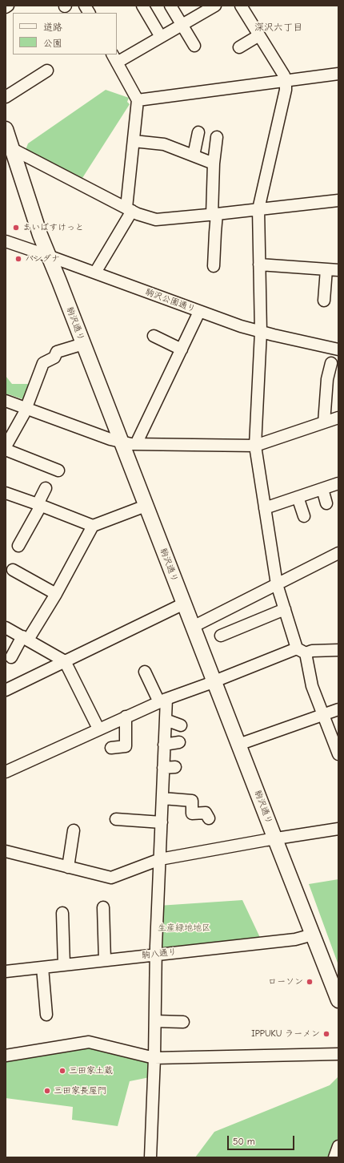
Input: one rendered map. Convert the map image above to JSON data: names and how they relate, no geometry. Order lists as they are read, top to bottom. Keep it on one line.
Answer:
{"streets":{"main road":["駒沢通り"],"street":["駒沢公園通り","駒八通り"]},"crossings":[["駒沢公園通り","駒沢通り"],["駒沢通り","駒八通り"]],"districts":["深沢六丁目"],"parks":["生産緑地地区"],"places":["まいばすけっと","バンダナ","ローソン","IPPUKU ラーメン","三田家土蔵","三田家長屋門"],"legend":["道路","公園"],"scale_bar":"50 m"}
